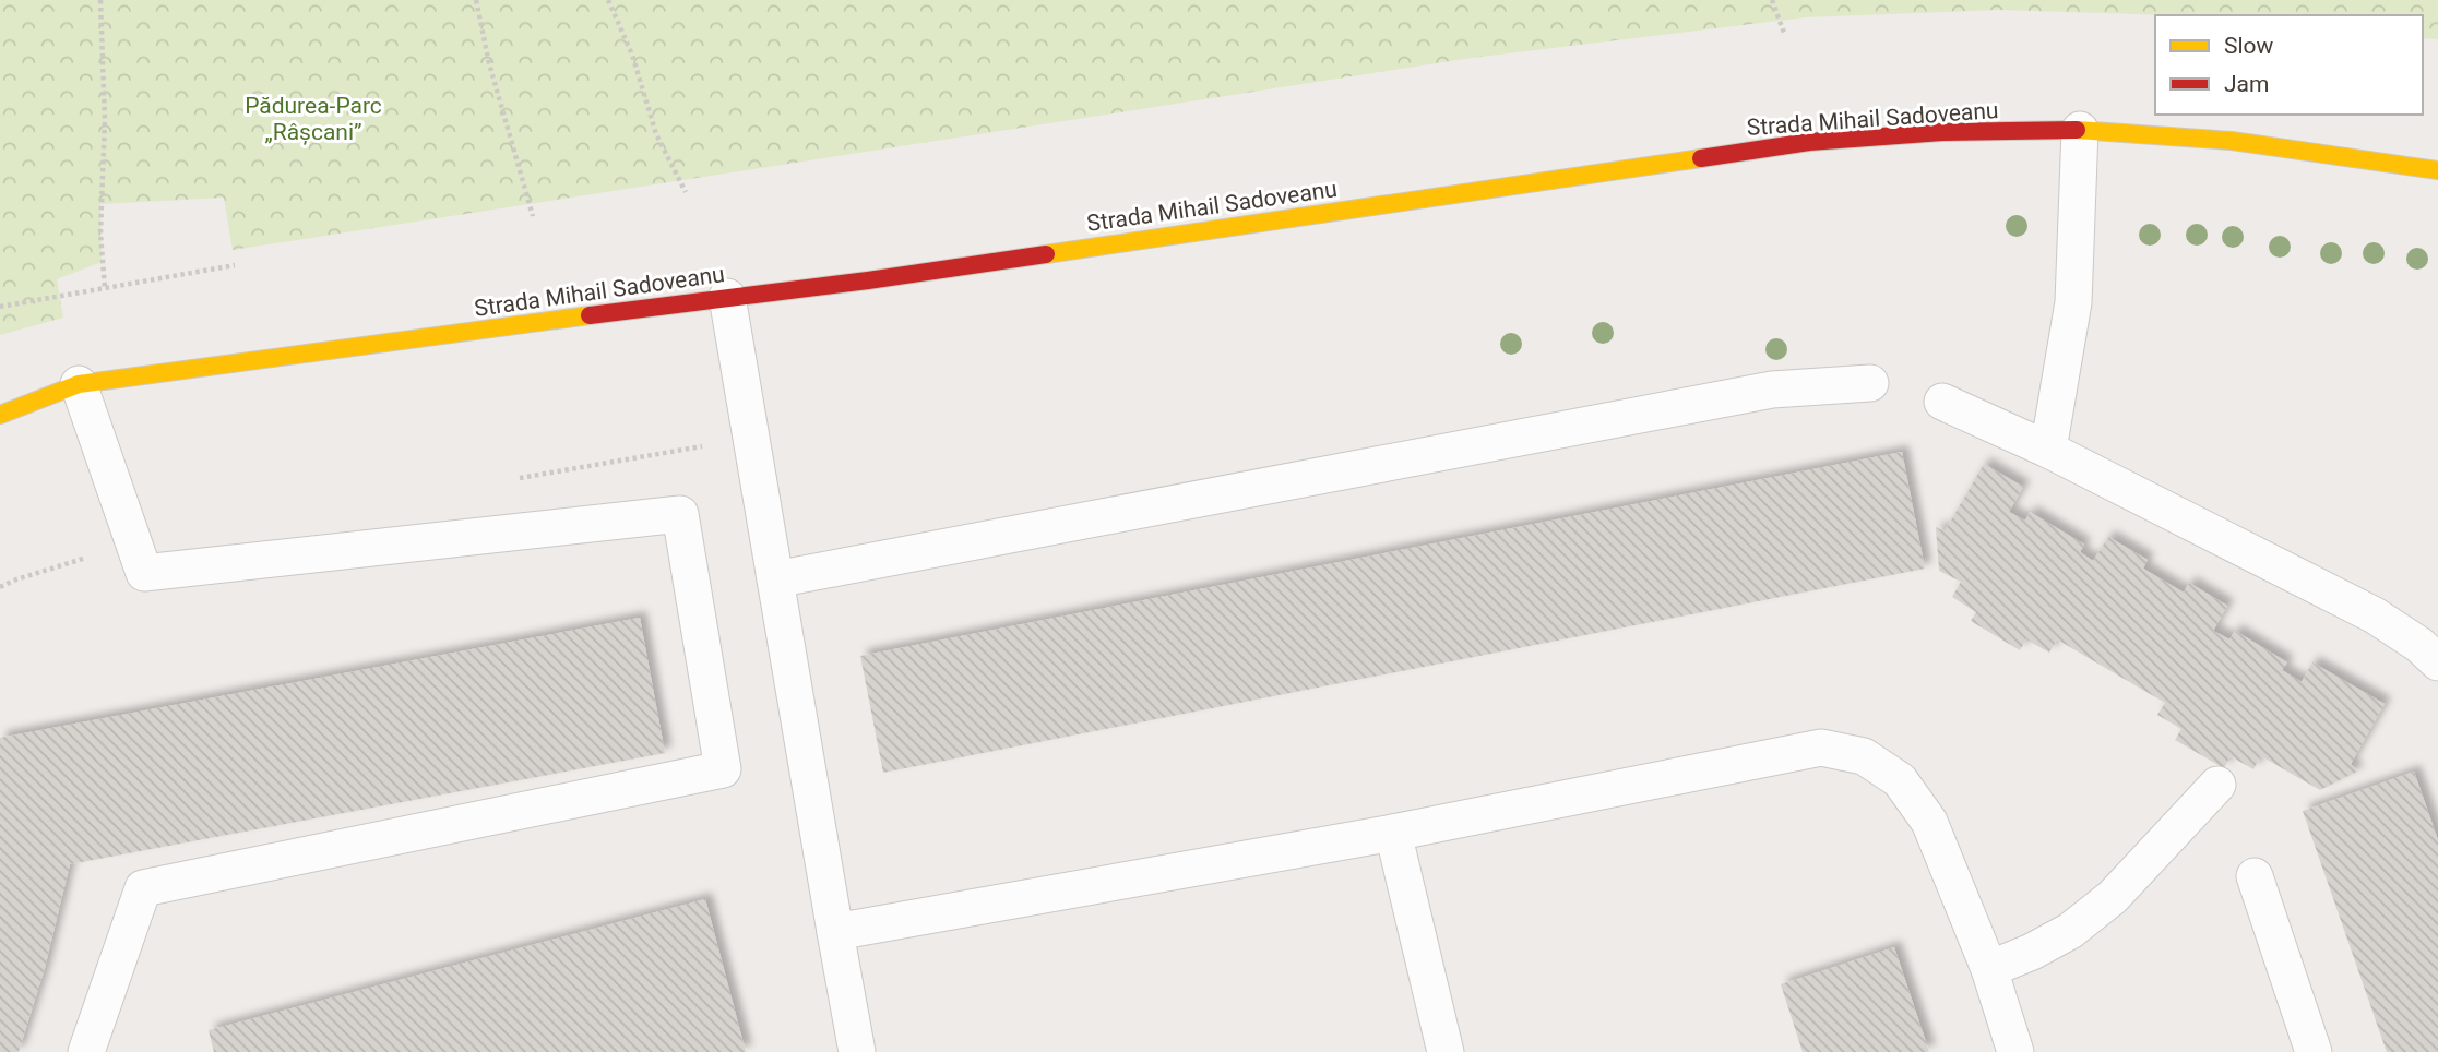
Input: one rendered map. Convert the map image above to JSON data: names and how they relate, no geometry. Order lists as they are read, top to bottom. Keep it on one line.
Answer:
{"streets":{"main road":["Strada Mihail Sadoveanu"]},"parks":["Pădurea-Parc „Râșcani”"],"legend":["Slow","Jam"]}
